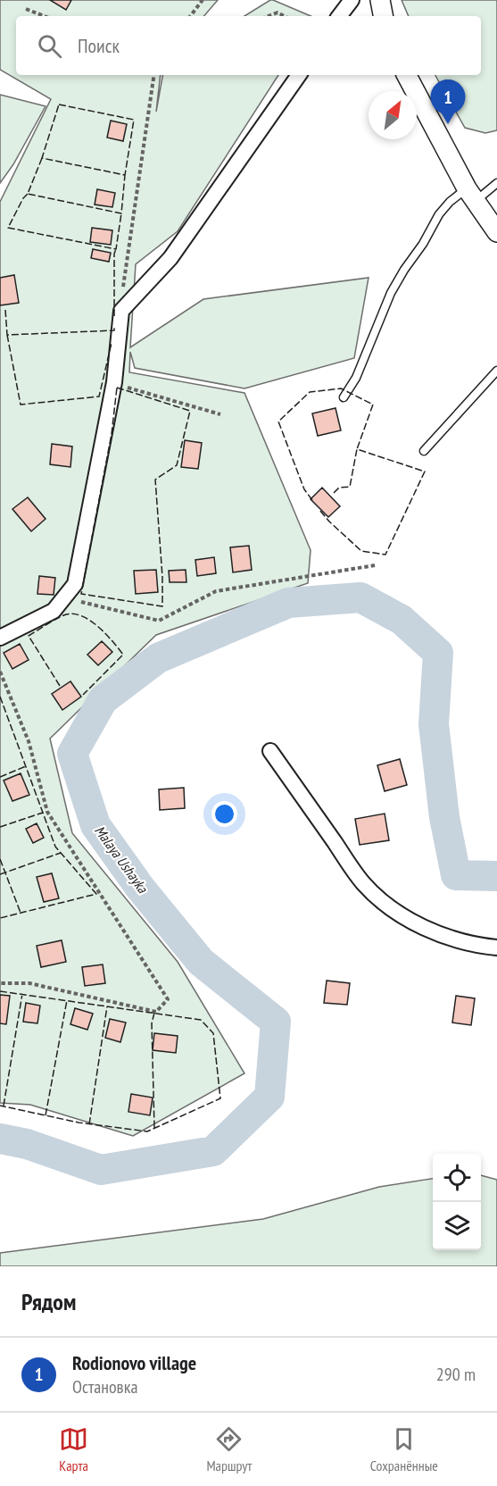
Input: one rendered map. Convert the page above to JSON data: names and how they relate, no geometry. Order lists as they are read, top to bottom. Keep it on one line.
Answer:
{"water":["Malaya Ushayka"],"north":"top right","page":{"search":"Поиск","pins":"1","heading":"Рядом","list":[{"mark":"1","name":"Rodionovo village","note":"Остановка","value":"290 m"}],"nav":["Карта","Маршрут","Сохранённые"]}}
